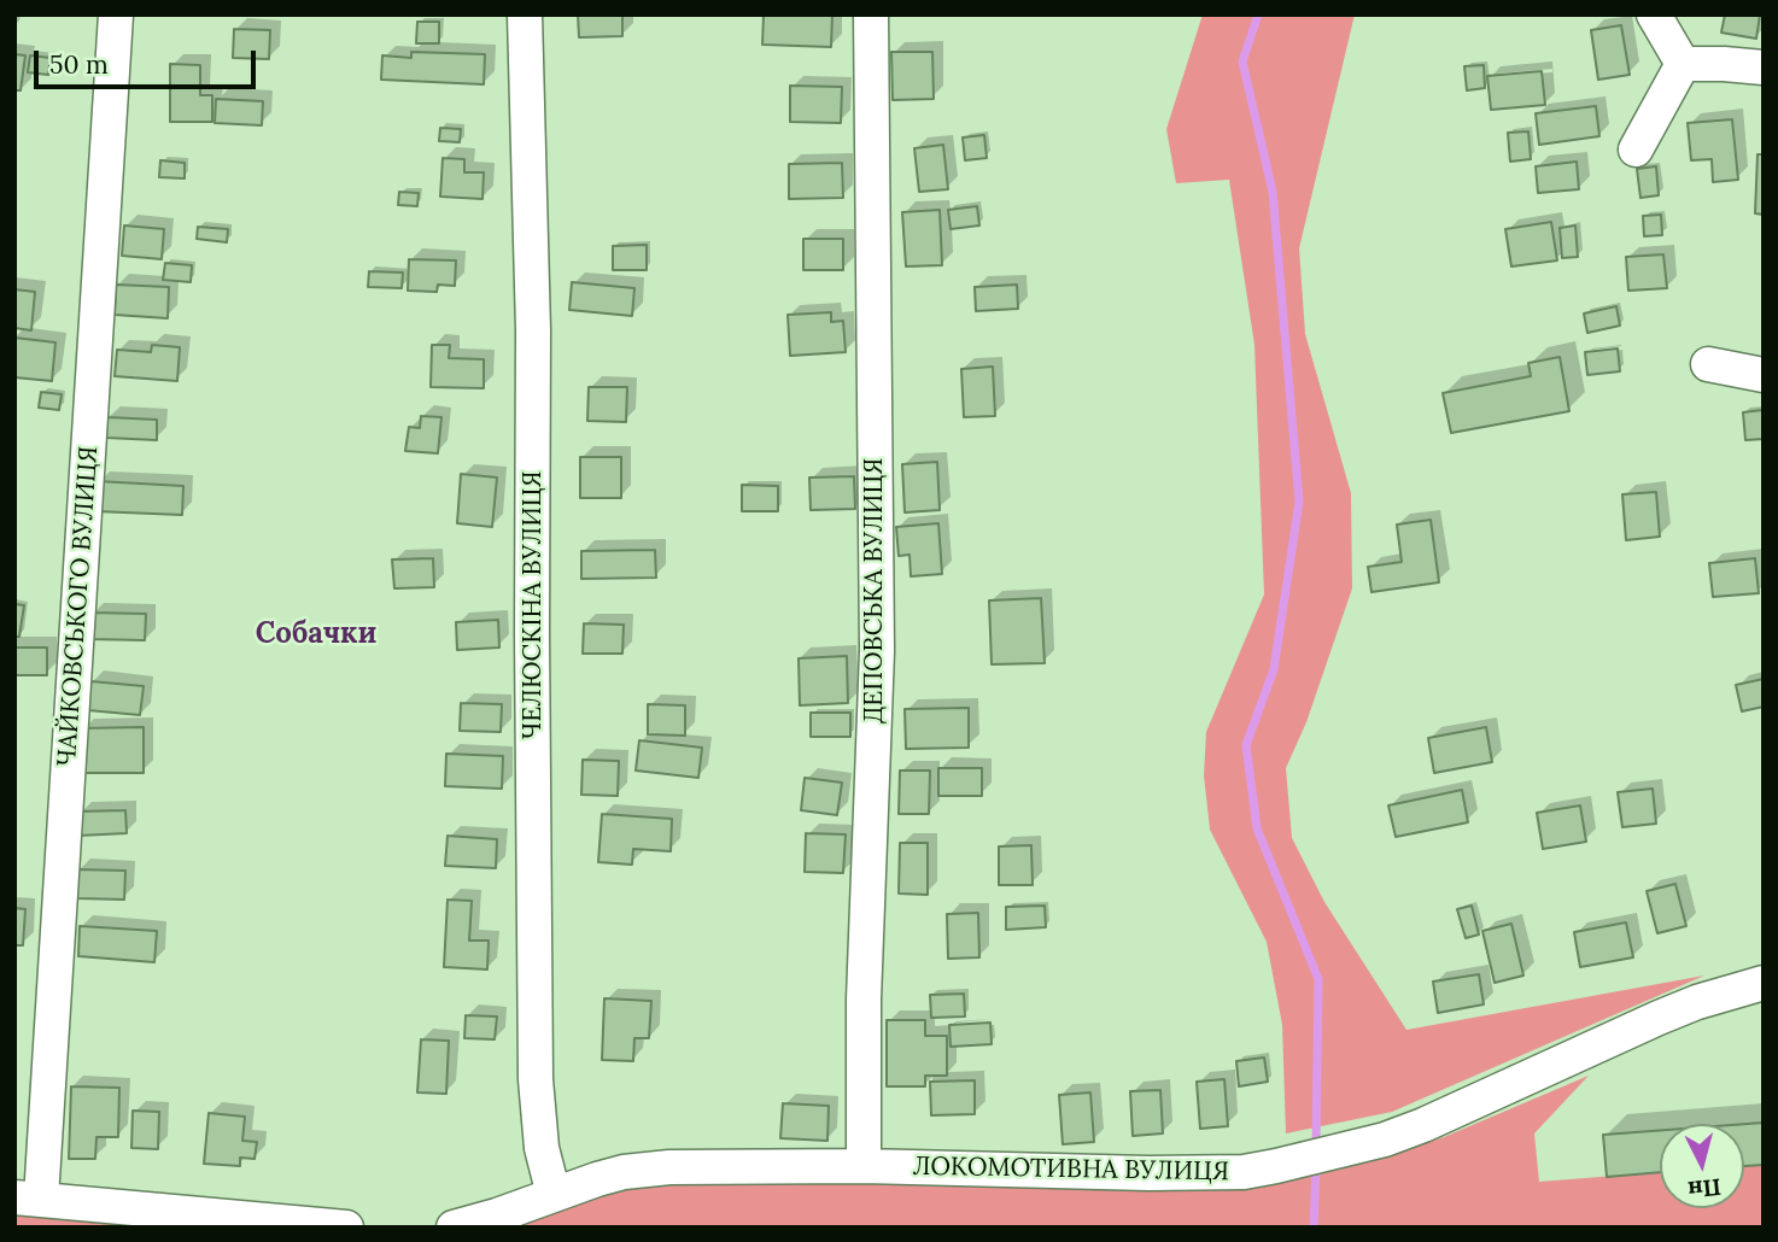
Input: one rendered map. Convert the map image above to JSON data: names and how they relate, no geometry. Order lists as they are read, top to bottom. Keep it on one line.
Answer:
{"streets":{"street":["ДЕПОВСЬКА ВУЛИЦЯ","ЧЕЛЮСКІНА ВУЛИЦЯ","ЧАЙКОВСЬКОГО ВУЛИЦЯ","ЛОКОМОТИВНА ВУЛИЦЯ"]},"crossings":[["ДЕПОВСЬКА ВУЛИЦЯ","ЛОКОМОТИВНА ВУЛИЦЯ"],["ЧЕЛЮСКІНА ВУЛИЦЯ","ЛОКОМОТИВНА ВУЛИЦЯ"]],"districts":["Собачки"],"scale_bar":"50 m","north":"bottom"}
